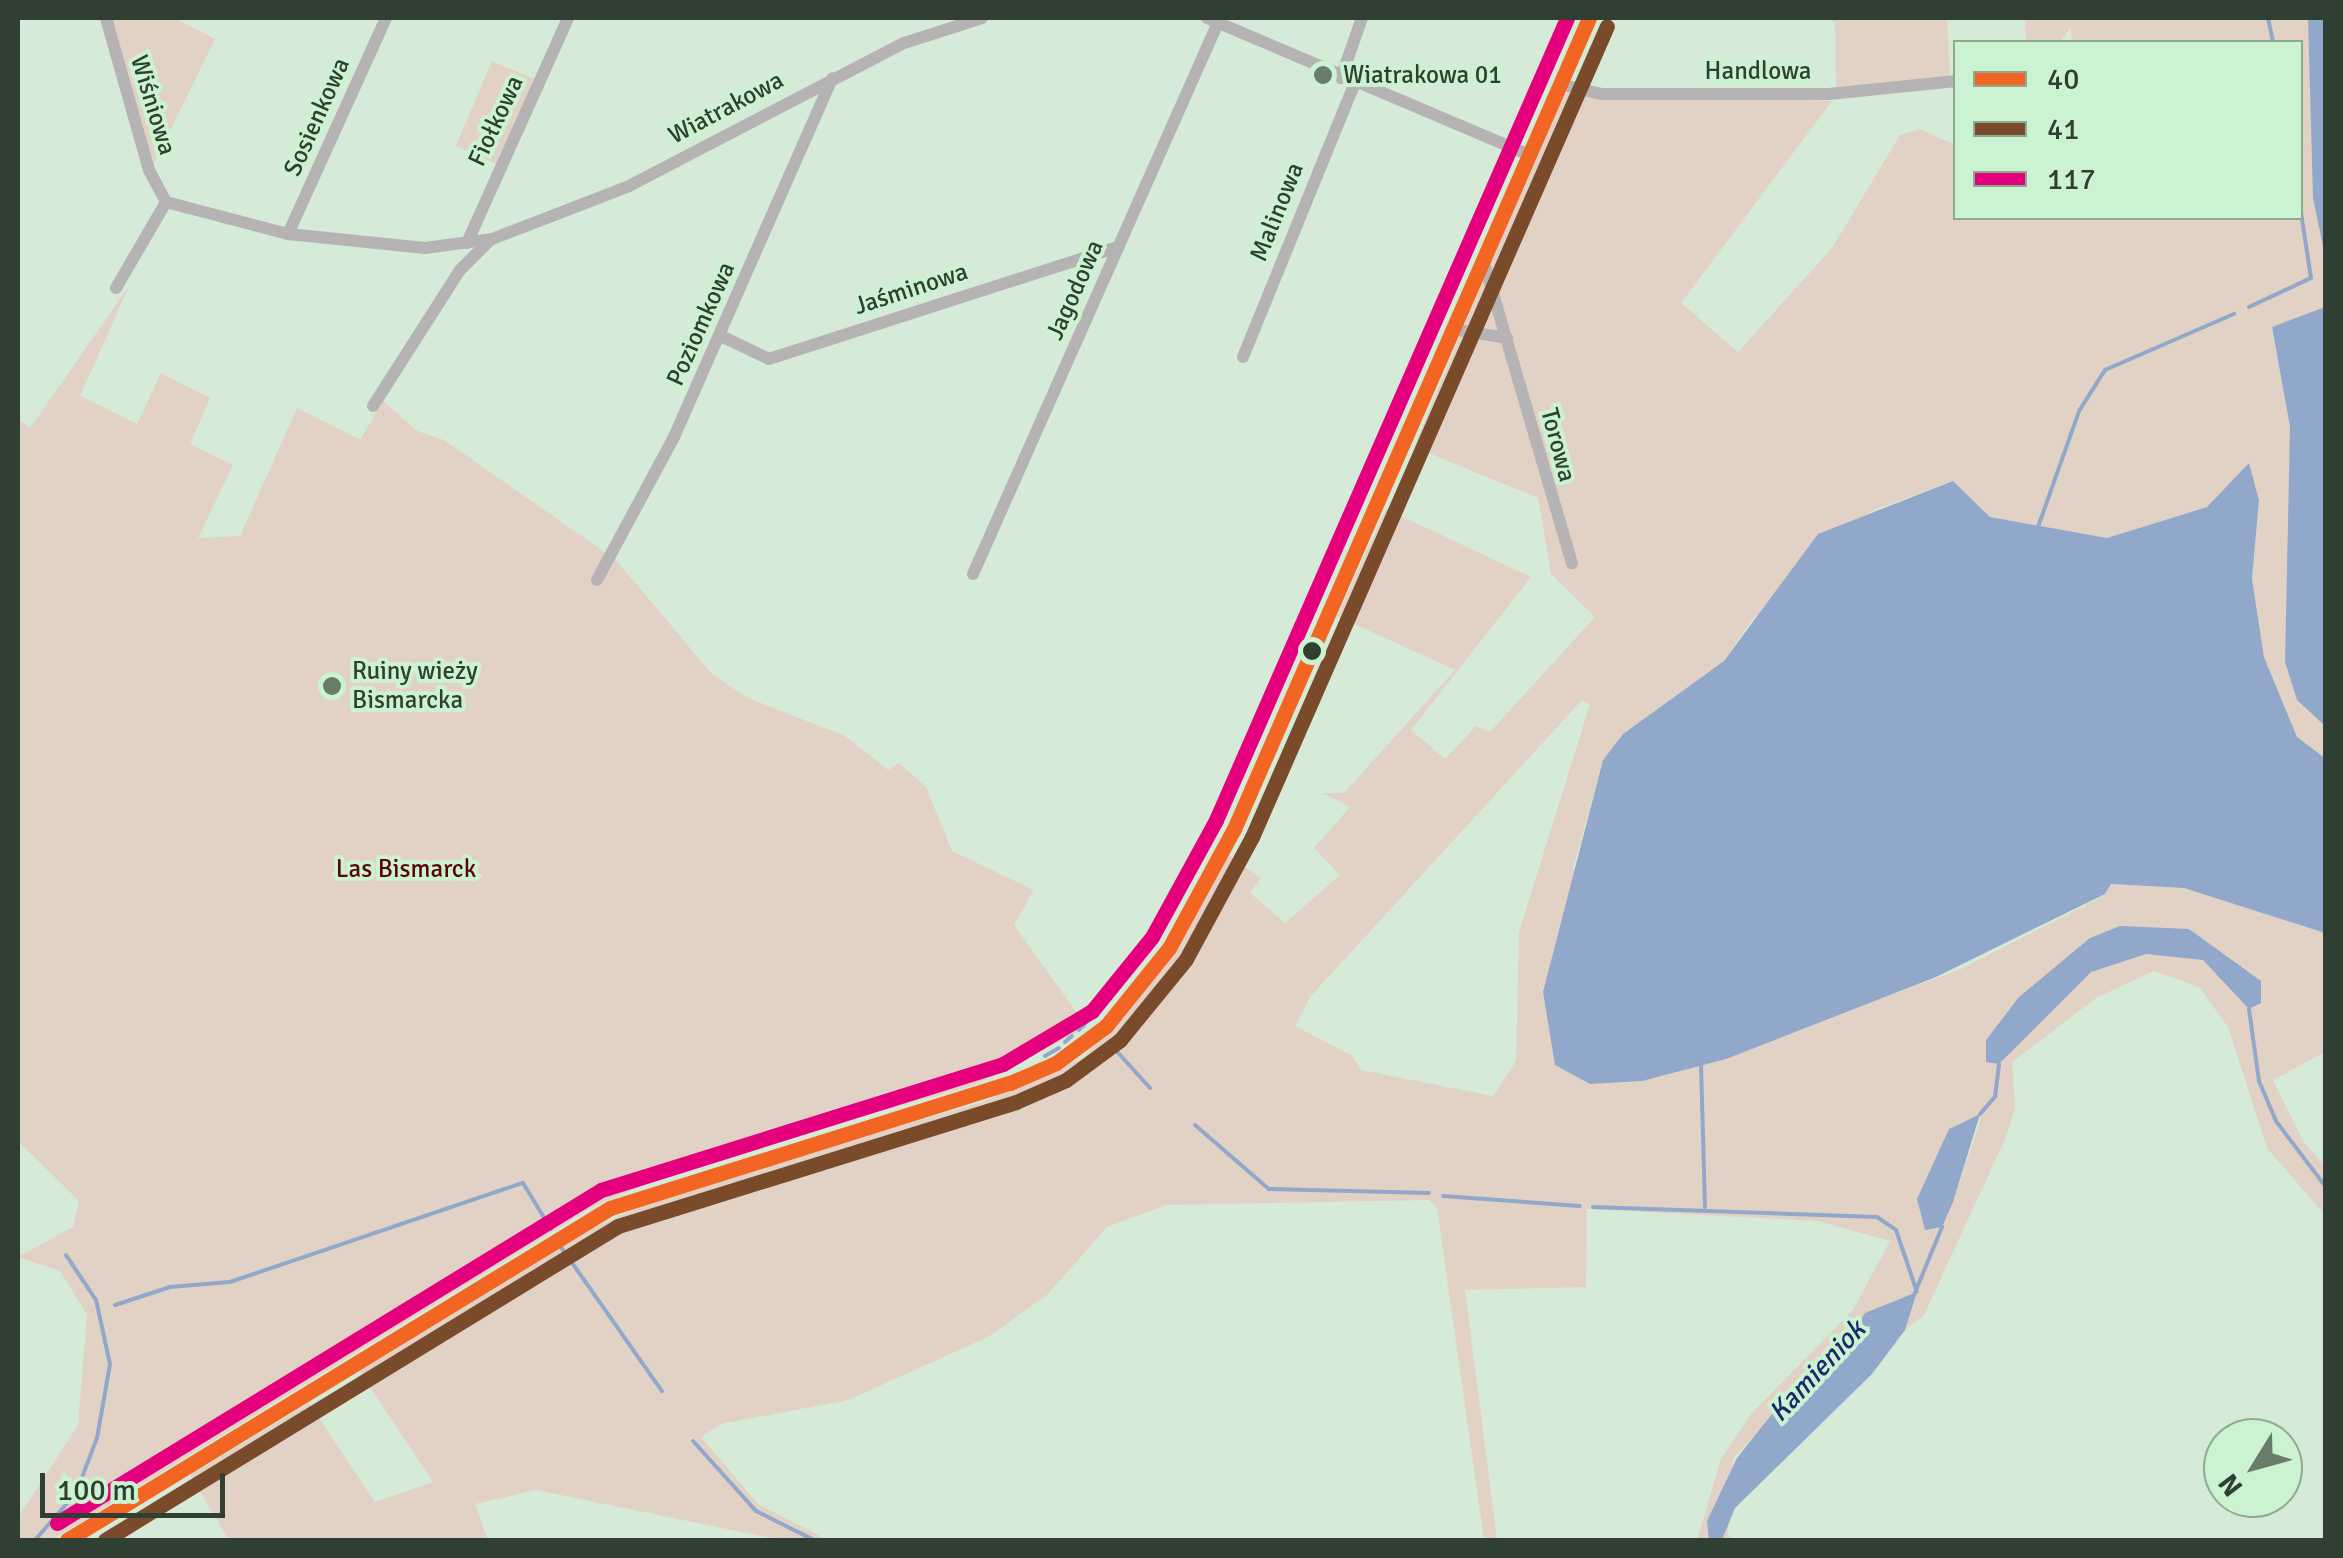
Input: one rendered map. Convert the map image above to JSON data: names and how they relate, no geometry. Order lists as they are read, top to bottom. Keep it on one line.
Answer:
{"streets":{"street":["Handlowa","Wiśniowa","Wiatrakowa","Sosienkowa","Fiołkowa","Malinowa","Jaśminowa","Jagodowa","Poziomkowa","Torowa"]},"crossings":[["Wiśniowa","Wiatrakowa"],["Wiatrakowa","Sosienkowa"],["Wiatrakowa","Fiołkowa"],["Wiatrakowa","Poziomkowa"],["Jaśminowa","Jagodowa"],["Jaśminowa","Poziomkowa"]],"water":["Kamieniok"],"parks":["Las Bismarck"],"places":["Wiatrakowa 01","Ruiny wieży Bismarcka"],"lines":["transit line 40","transit line 117","transit line 41"],"legend":["40","41","117"],"scale_bar":"100 m","north":"bottom left"}
